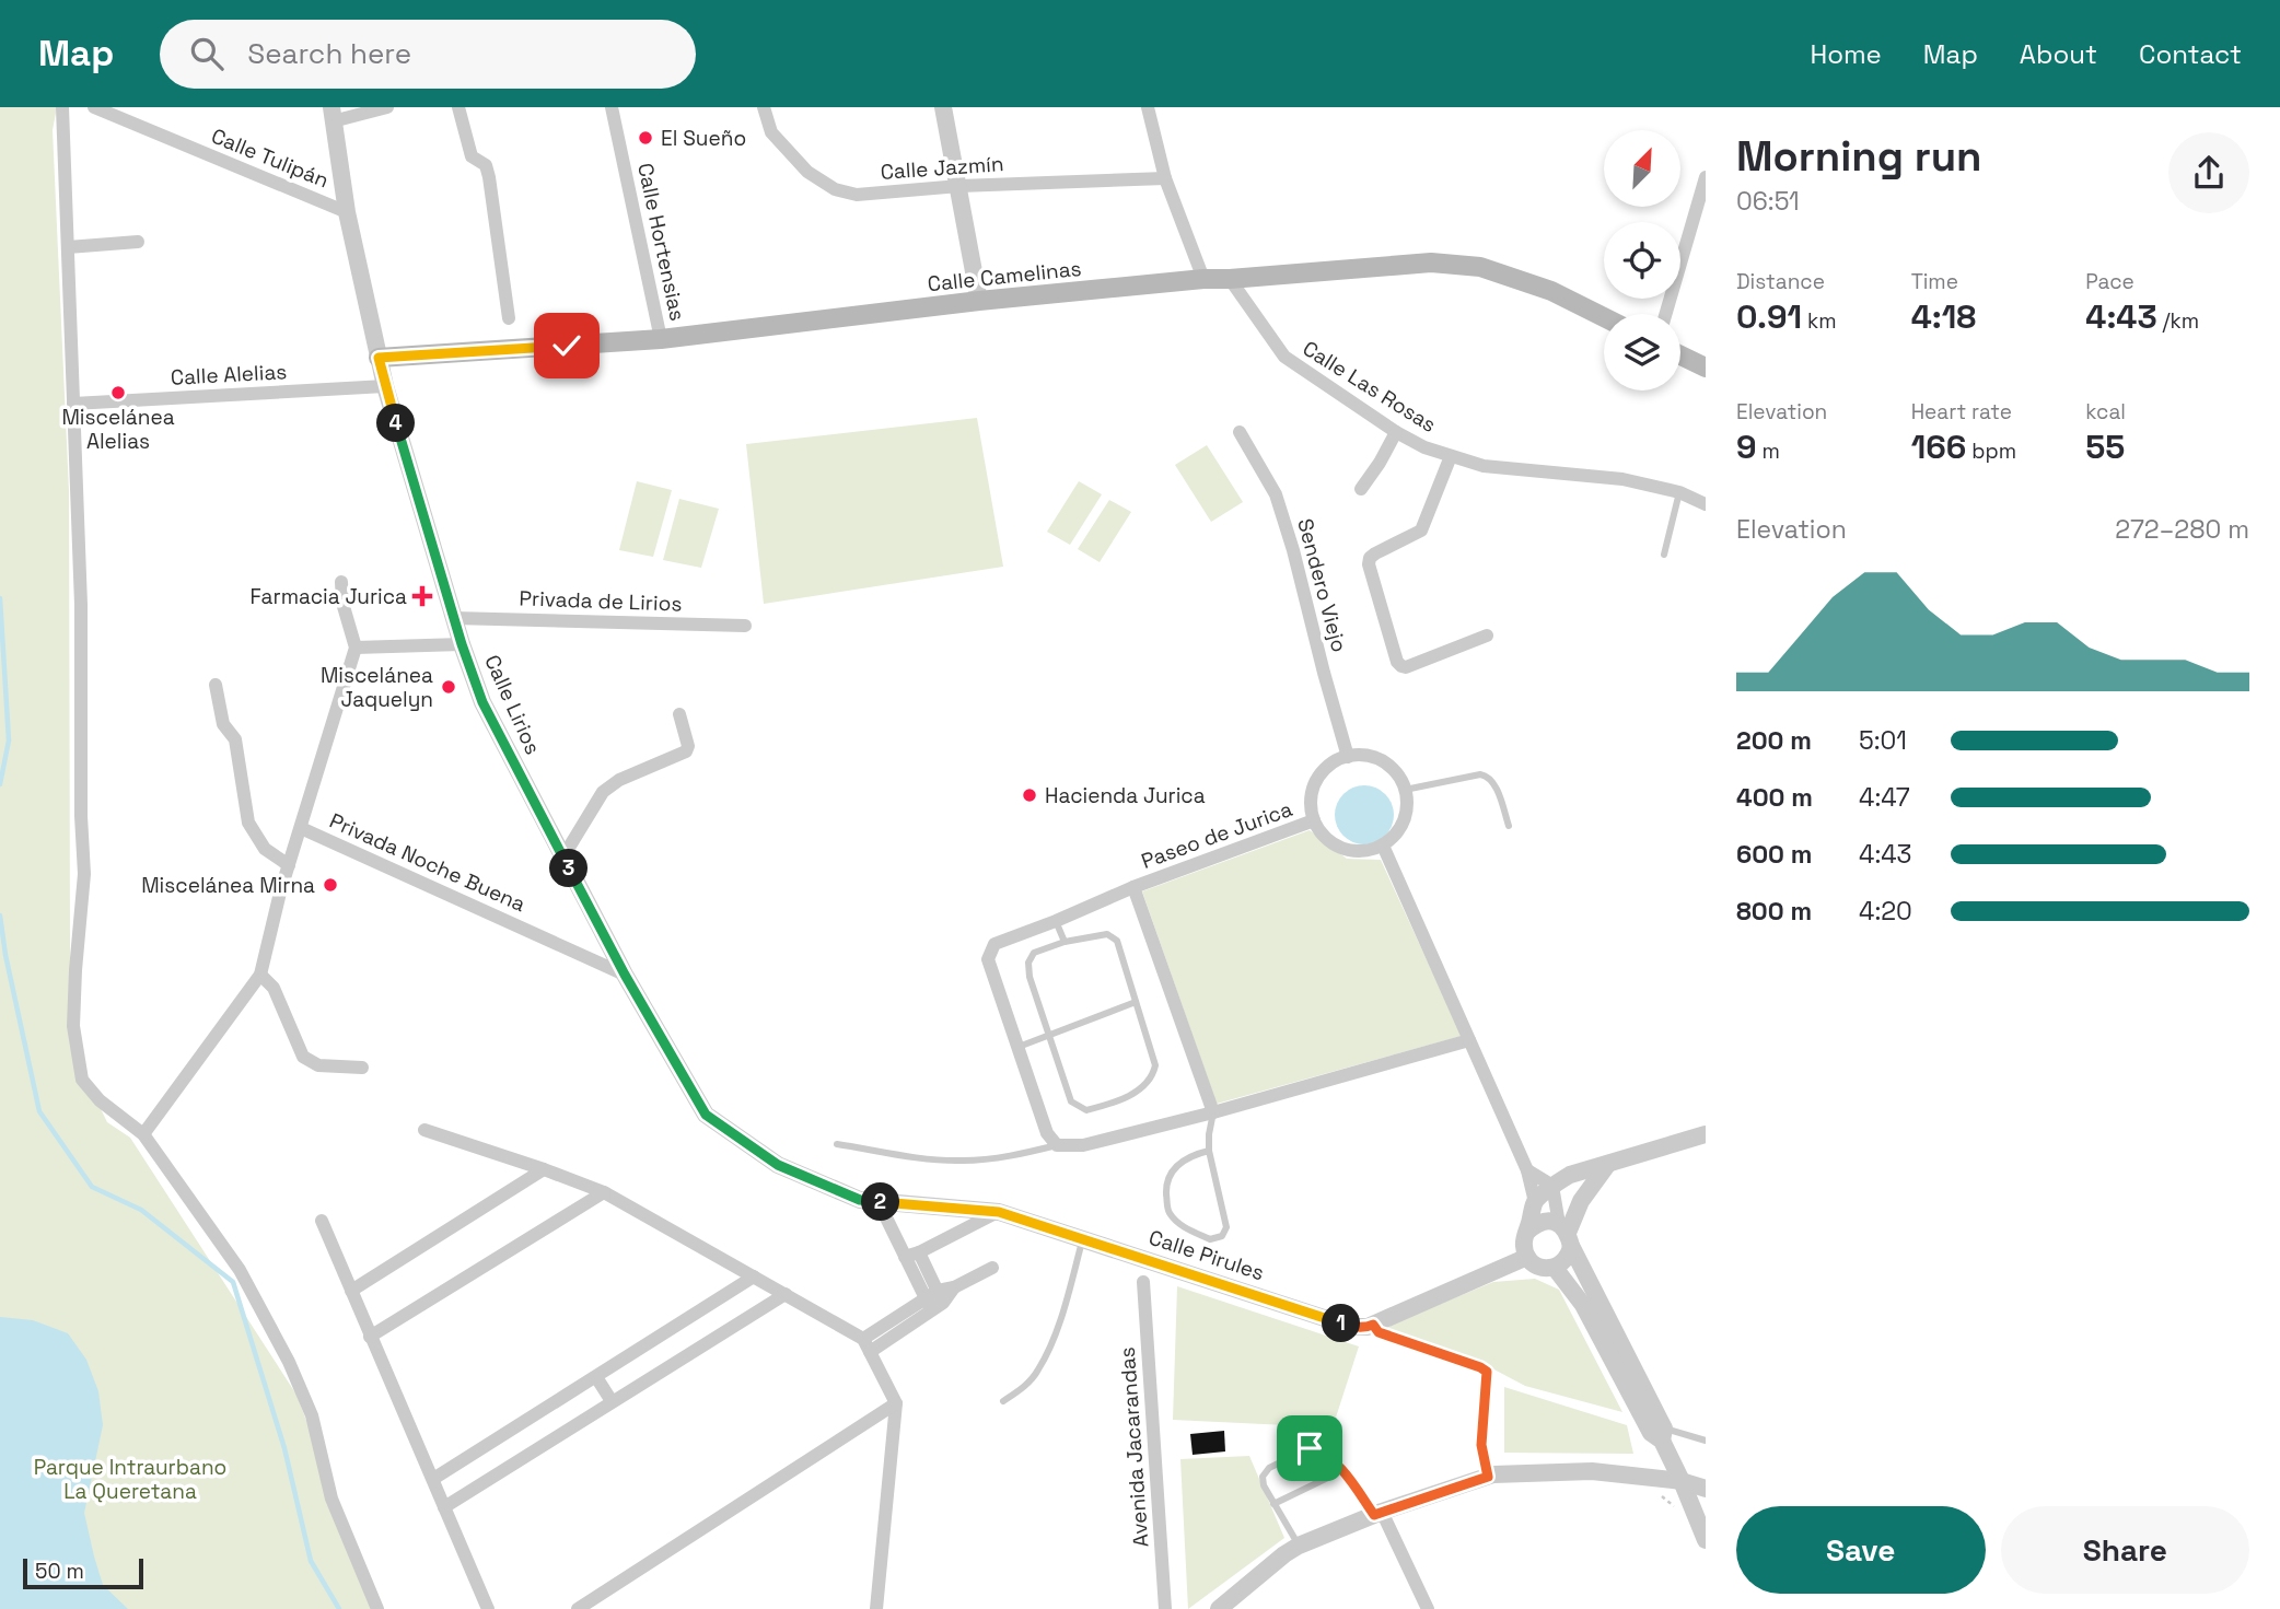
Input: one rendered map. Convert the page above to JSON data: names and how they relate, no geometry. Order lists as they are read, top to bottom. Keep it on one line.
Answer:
{"streets":{"main road":["Calle Camelinas"],"street":["Calle Tulipán","Calle Jazmín","Calle Hortensias","Calle Alelias","Calle Las Rosas","Sendero Viejo","Privada de Lirios","Calle Lirios","Paseo de Jurica","Privada Noche Buena","Calle Pirules","Avenida Jacarandas"]},"crossings":[["Calle Tulipán","Calle Lirios"],["Calle Hortensias","Calle Camelinas"],["Calle Camelinas","Calle Las Rosas"],["Calle Camelinas","Calle Lirios"],["Calle Alelias","Calle Lirios"],["Sendero Viejo","Paseo de Jurica"],["Privada de Lirios","Calle Lirios"],["Calle Lirios","Privada Noche Buena"],["Calle Lirios","Calle Pirules"]],"parks":["Parque Intraurbano La Queretana"],"places":{"other":["El Sueño","Miscelánea Alelias","Miscelánea Jaquelyn","Hacienda Jurica","Miscelánea Mirna"],"health":["Farmacia Jurica"]},"scale_bar":"50 m","north":"top right","page":{"header":"Map","search":"Search here","nav":["Home","Map","About","Contact"],"heading":["Morning run","06:51"],"stats":[["Distance","0.91 km"],["Time","4:18"],["Pace","4:43 /km"],["Elevation","9 m"],["Heart rate","166 bpm"],["kcal","55"]],"pins":["4","3","2","1"],"chart":["Elevation","272–280 m"],"list":[{"name":"200 m","note":"5:01"},{"name":"400 m","note":"4:47"},{"name":"600 m","note":"4:43"},{"name":"800 m","note":"4:20"}],"buttons":["Save","Share"],"scale":"50 m"}}
